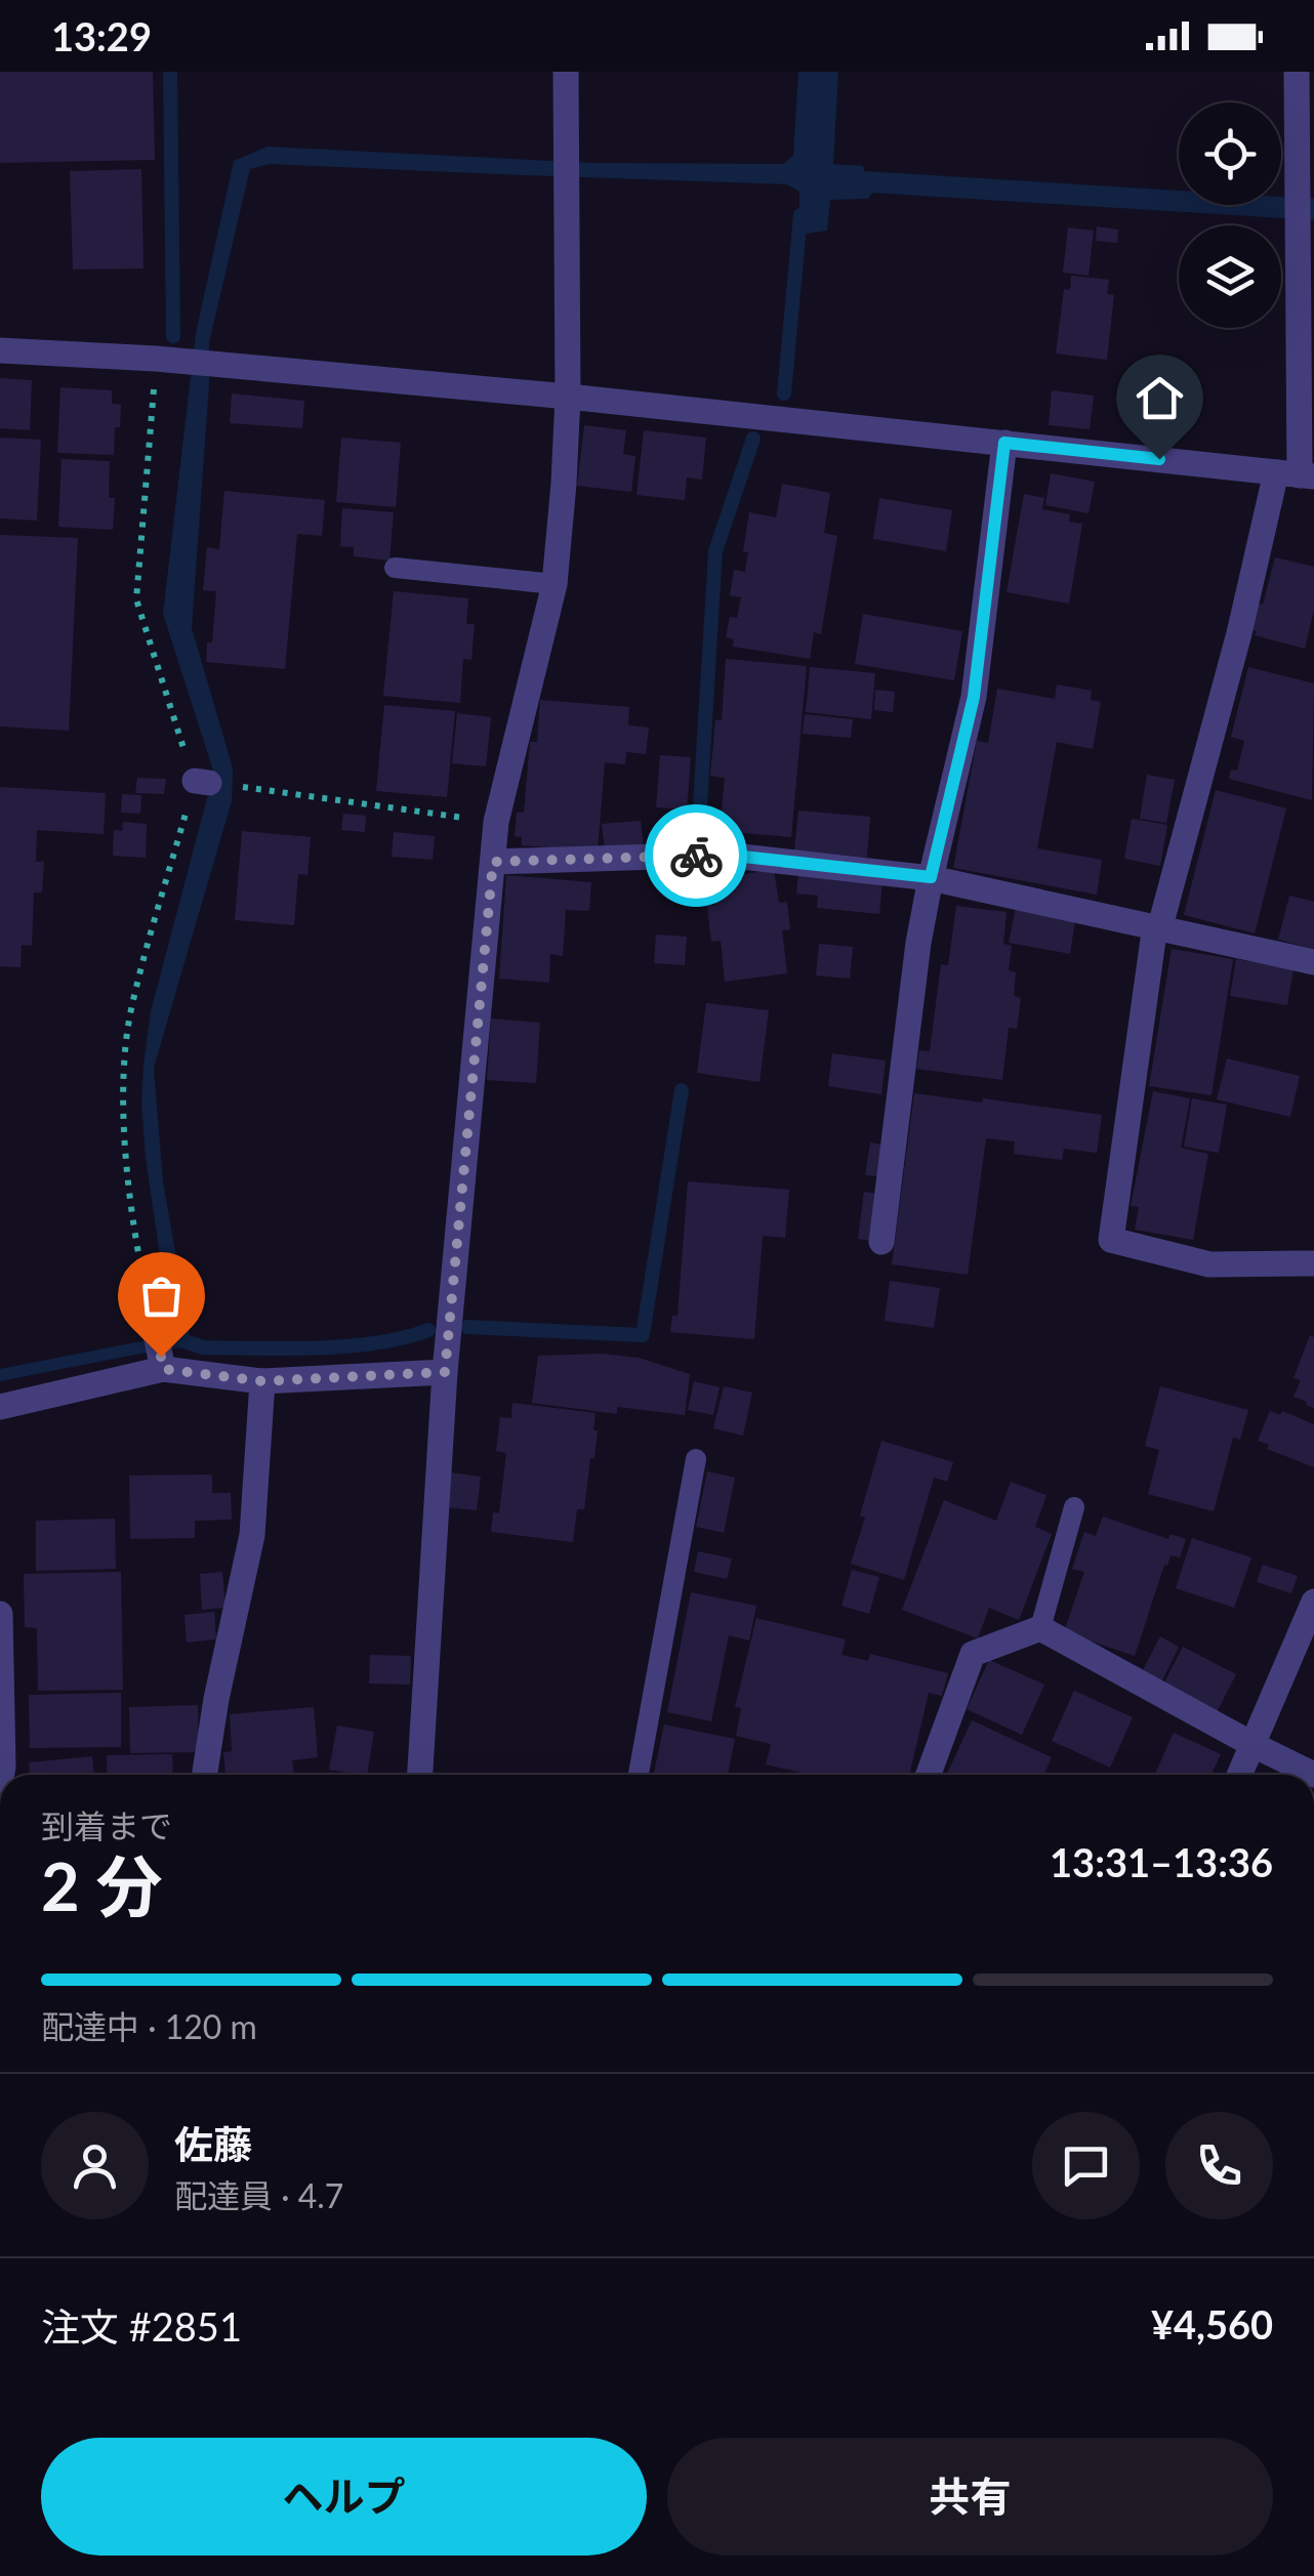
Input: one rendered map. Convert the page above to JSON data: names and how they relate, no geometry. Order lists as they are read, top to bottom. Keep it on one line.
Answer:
{"page":{"status":"13:29","heading":["2 分","到着まで","13:31–13:36"],"panel":["佐藤","配達員 · 4.7","注文 #2851","¥4,560"],"bar":"配達中 · 120 m","buttons":["ヘルプ","共有"]}}
